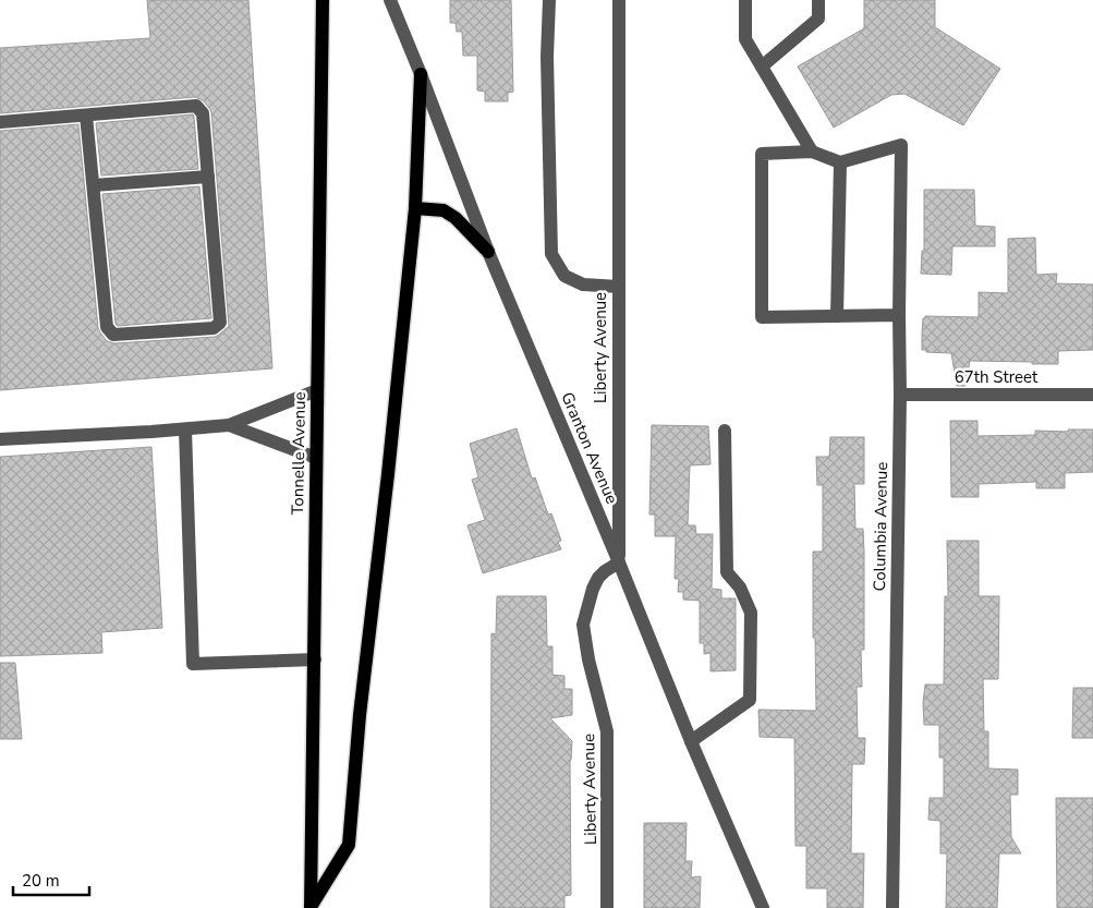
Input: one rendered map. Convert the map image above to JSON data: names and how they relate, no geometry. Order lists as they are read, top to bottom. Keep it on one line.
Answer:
{"streets":{"main road":["Tonnelle Avenue"],"street":["Liberty Avenue","67th Street","Granton Avenue","Columbia Avenue"]},"crossings":[["Liberty Avenue","Granton Avenue"],["67th Street","Columbia Avenue"]],"scale_bar":"20 m"}
